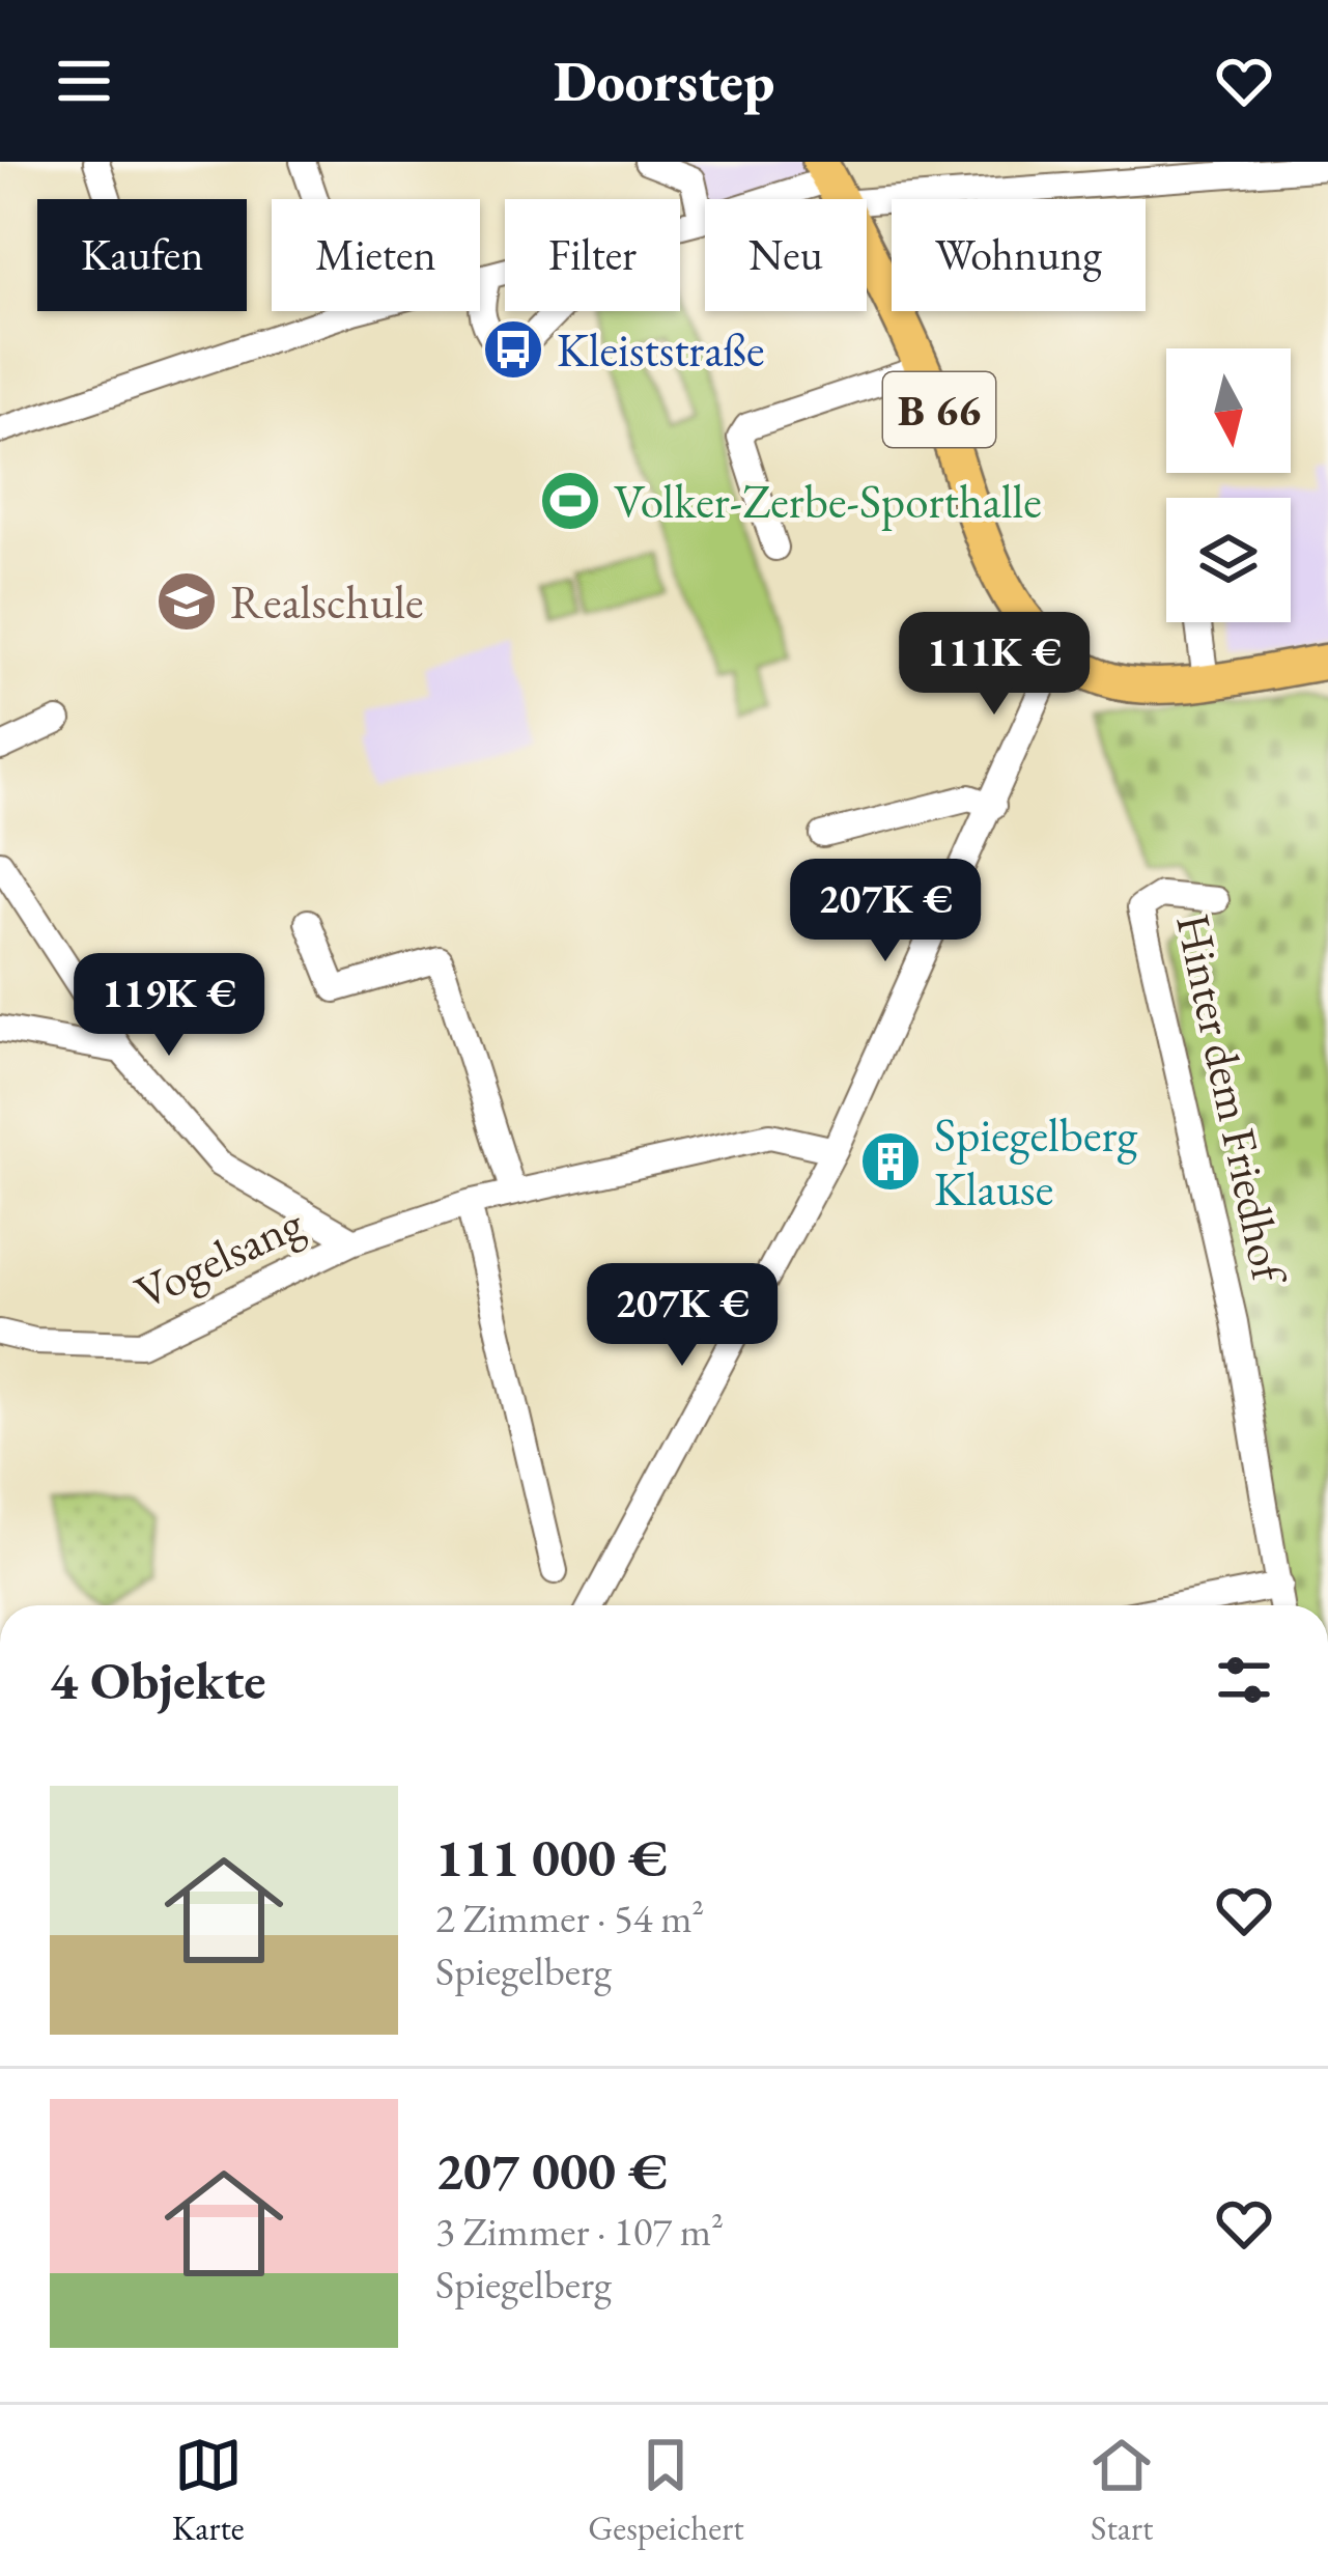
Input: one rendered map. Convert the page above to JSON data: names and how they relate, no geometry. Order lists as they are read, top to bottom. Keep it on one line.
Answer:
{"streets":{"main road":["B 66"],"street":["Hinter dem Friedhof","Vogelsang"]},"places":{"bus stop":["Kleiststraße"],"sports":["Volker-Zerbe-Sporthalle"],"school or university":["Realschule"],"building":["Spiegelberg Klause"]},"north":"bottom","page":{"header":"Doorstep","chip":["Kaufen","Mieten","Filter","Neu","Wohnung"],"price":["111K €","207K €","119K €","207K €"],"heading":"4 Objekte","list":[{"name":"111 000 €","note":"2 Zimmer · 54 m² · Spiegelberg"},{"name":"207 000 €","note":"3 Zimmer · 107 m² · Spiegelberg"}],"tabs":["Karte","Gespeichert","Start"]}}
